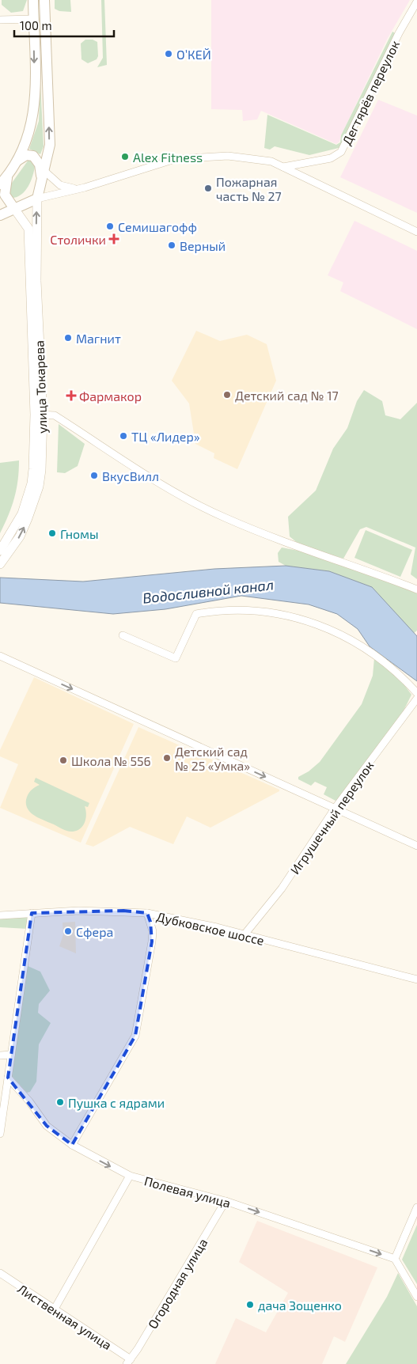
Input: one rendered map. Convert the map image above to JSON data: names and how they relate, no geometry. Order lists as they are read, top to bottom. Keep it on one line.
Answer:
{"streets":{"main road":["улица Токарева"],"street":["Дегтярёв переулок","Игрушечный переулок","Дубковское шоссе","Полевая улица","Огородная улица","Лиственная улица"]},"crossings":[["Игрушечный переулок","Дубковское шоссе"],["Полевая улица","Огородная улица"],["Огородная улица","Лиственная улица"]],"one_way":["Полевая улица"],"water":["Водосливной канал"],"places":{"other":["О’КЕЙ","Alex Fitness","Пожарная часть № 27","Семишагофф","Верный","Магнит","Детский сад № 17","ТЦ «Лидер»","ВкусВилл","Гномы","Детский сад № 25 «Умка»","Школа № 556","Сфера","Пушка с ядрами","дача Зощенко"],"health":["Столички","Фармакор"]},"scale_bar":"100 m"}
